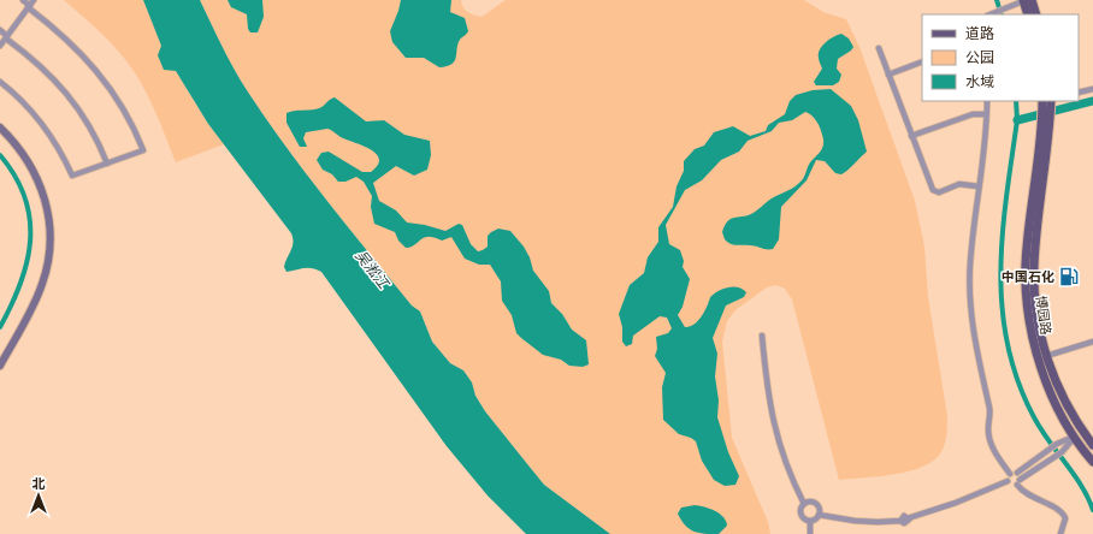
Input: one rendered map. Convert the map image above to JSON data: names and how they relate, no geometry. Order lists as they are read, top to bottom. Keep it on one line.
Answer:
{"streets":{"main road":["博园路"]},"water":["吴淞江"],"places":{"fuel station":["中国石化"]},"legend":["道路","公园","水域"],"north":"top"}
